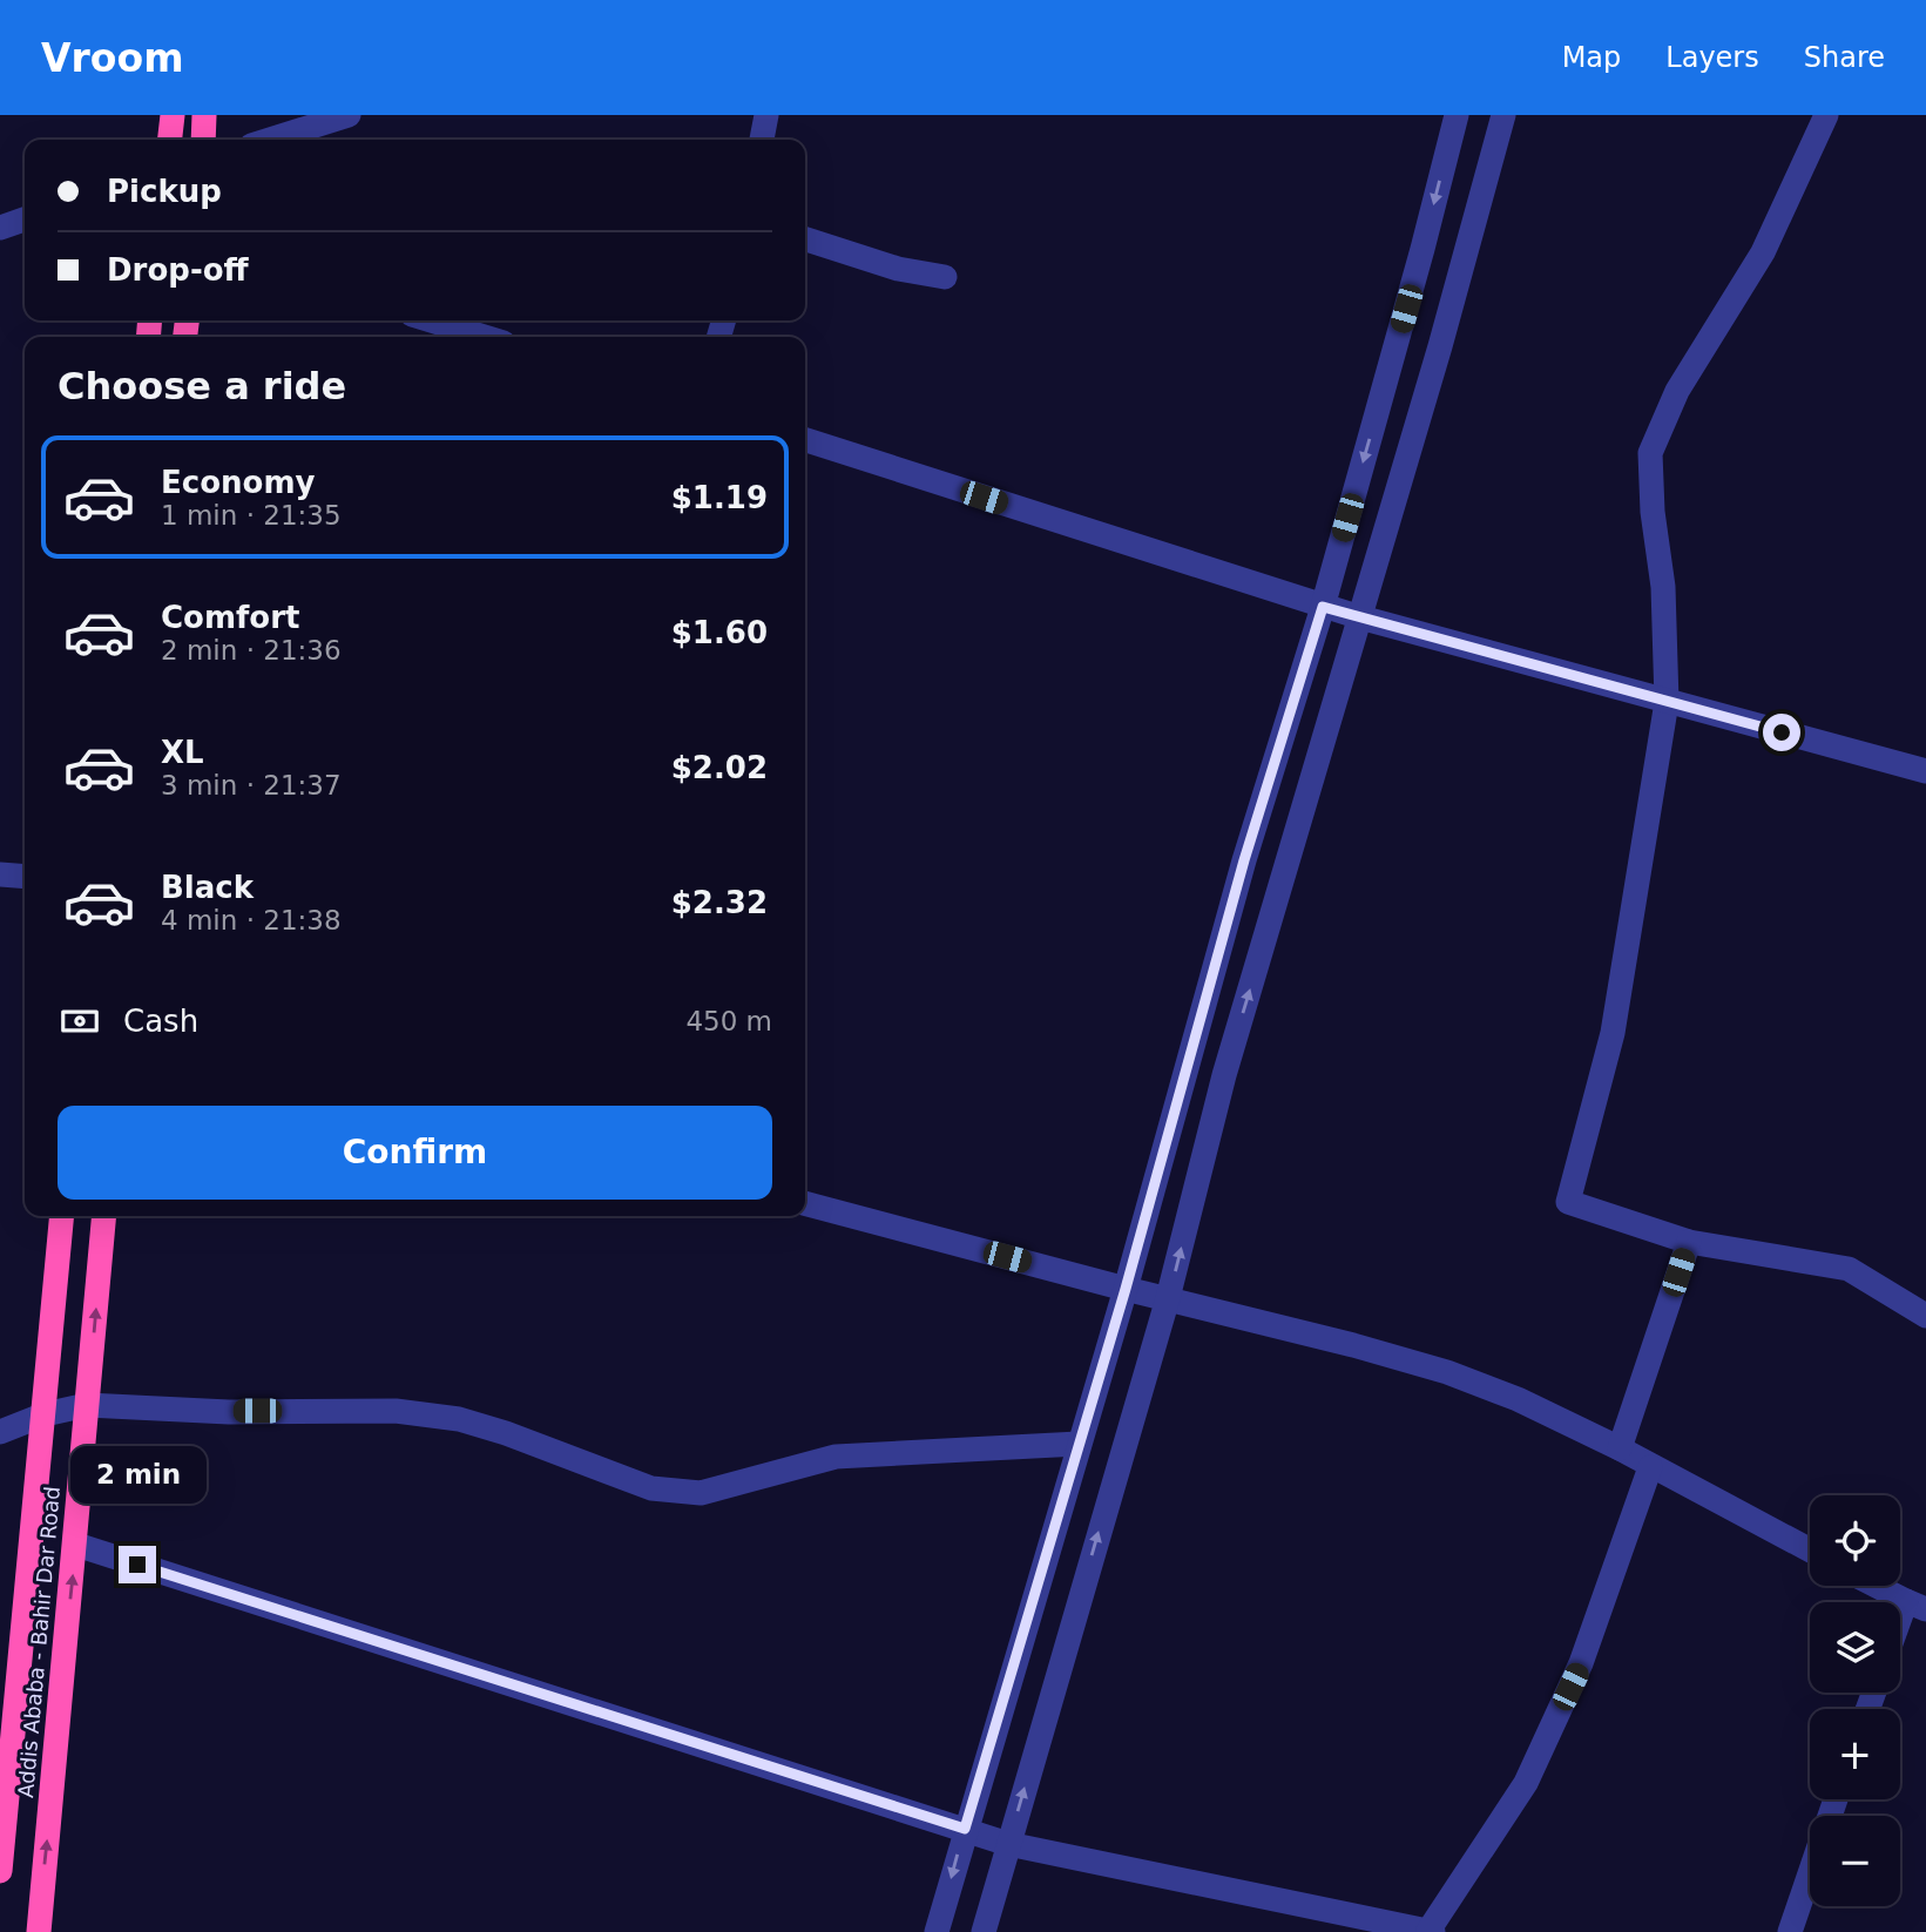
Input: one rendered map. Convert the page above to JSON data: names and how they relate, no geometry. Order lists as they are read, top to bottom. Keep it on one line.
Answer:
{"streets":{"highway":["Addis Ababa - Bahir Dar Road"]},"page":{"header":"Vroom","nav":["Map","Layers","Share"],"banner":["Pickup","Drop-off"],"heading":"Choose a ride","list":[{"name":"Economy","note":"1 min · 21:35","value":"$1.19"},{"name":"Comfort","note":"2 min · 21:36","value":"$1.60"},{"name":"XL","note":"3 min · 21:37","value":"$2.02"},{"name":"Black","note":"4 min · 21:38","value":"$2.32"}],"pay":["Cash","450 m"],"buttons":"Confirm","bubble":"2 min","map_buttons":["+","−"]}}
